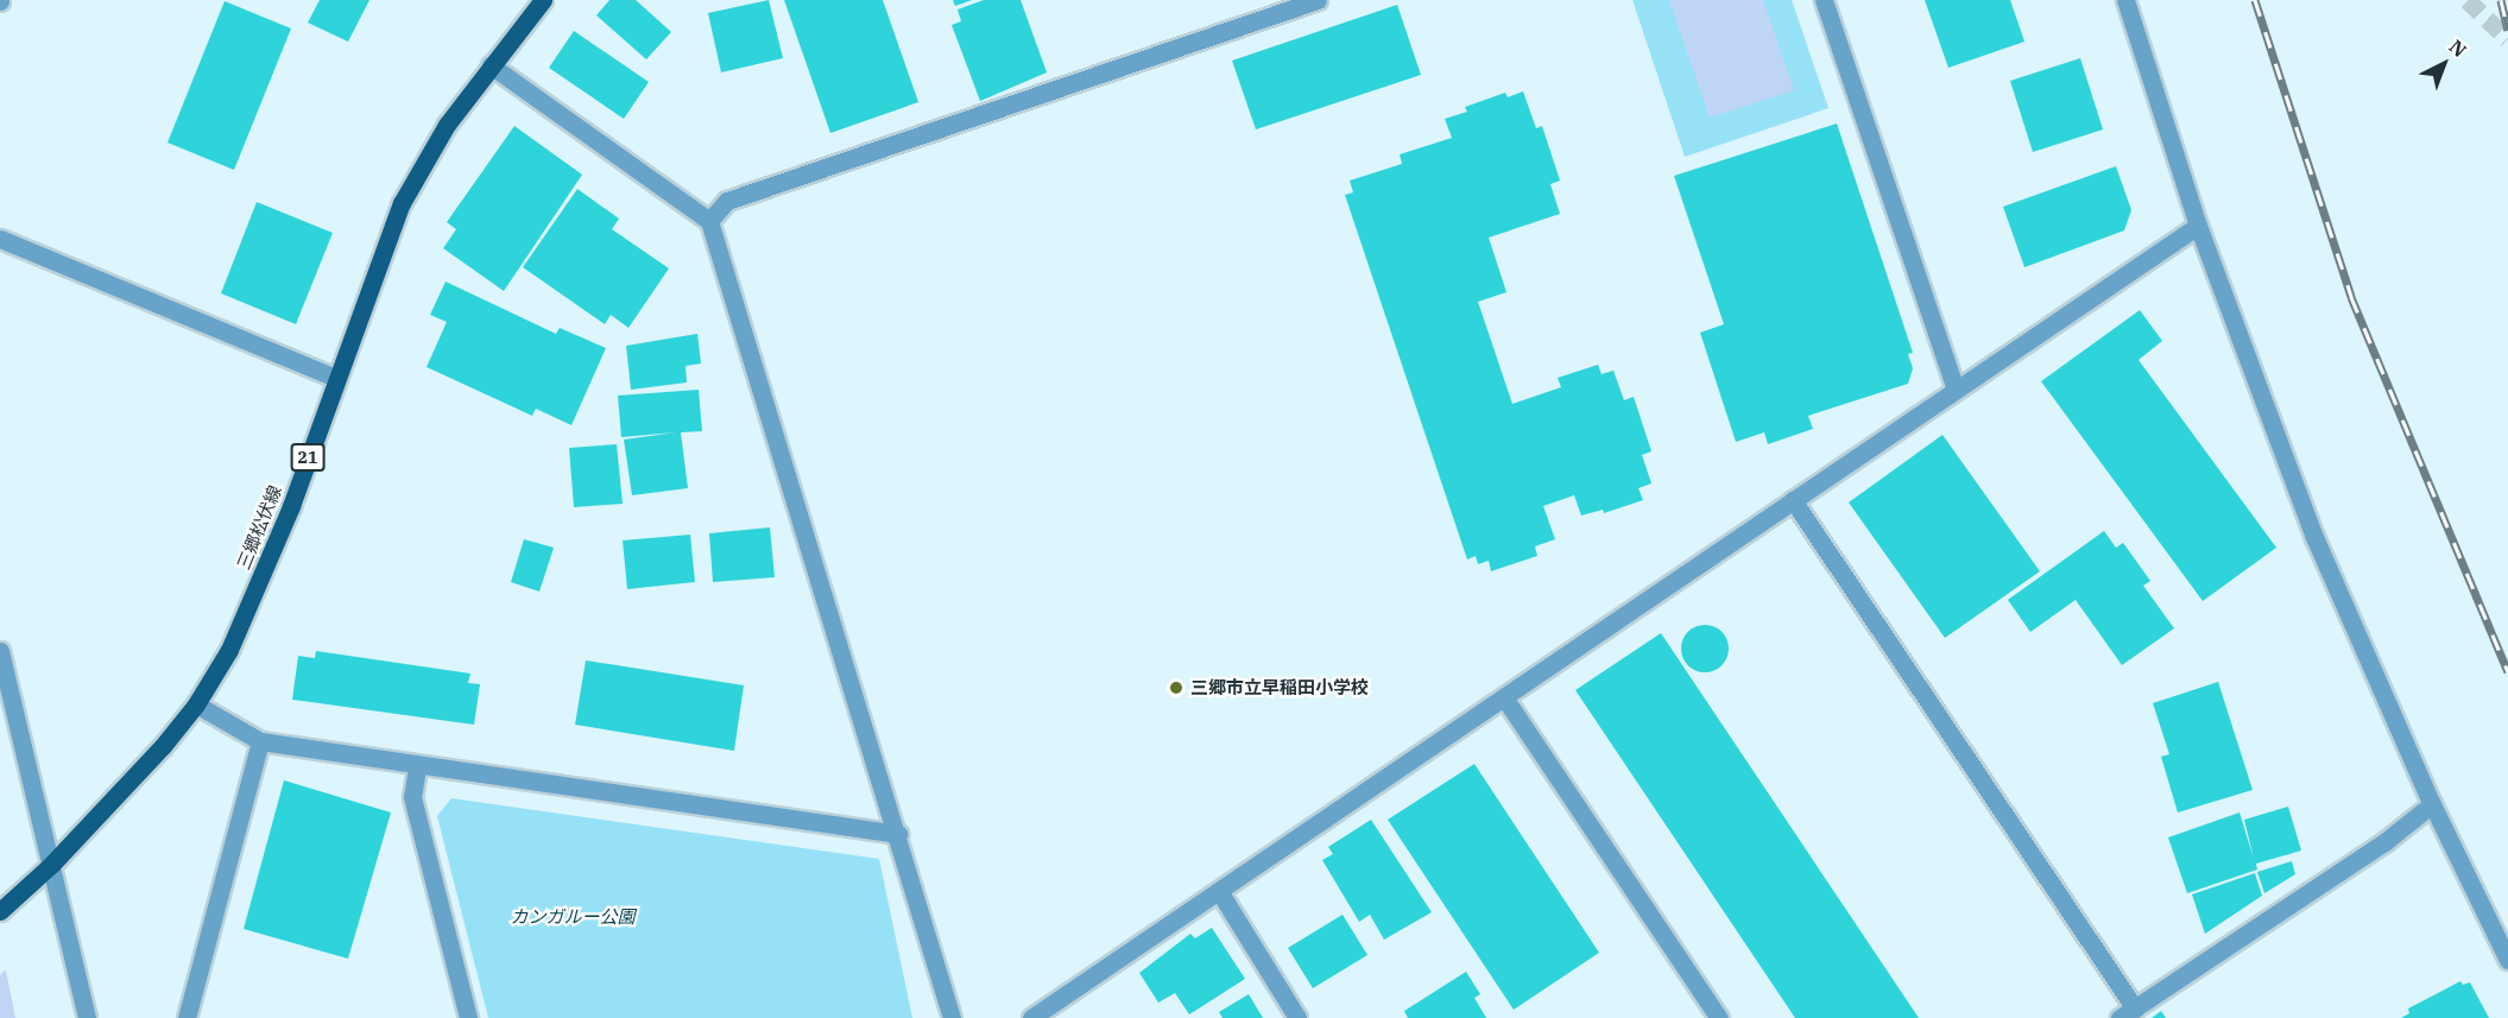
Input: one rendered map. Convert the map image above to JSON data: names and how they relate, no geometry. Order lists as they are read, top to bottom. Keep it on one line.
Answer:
{"streets":{"main road":["21","三郷松伏線"]},"parks":["カンガルー公園"],"places":["三郷市立早稲田小学校"],"north":"top right"}
